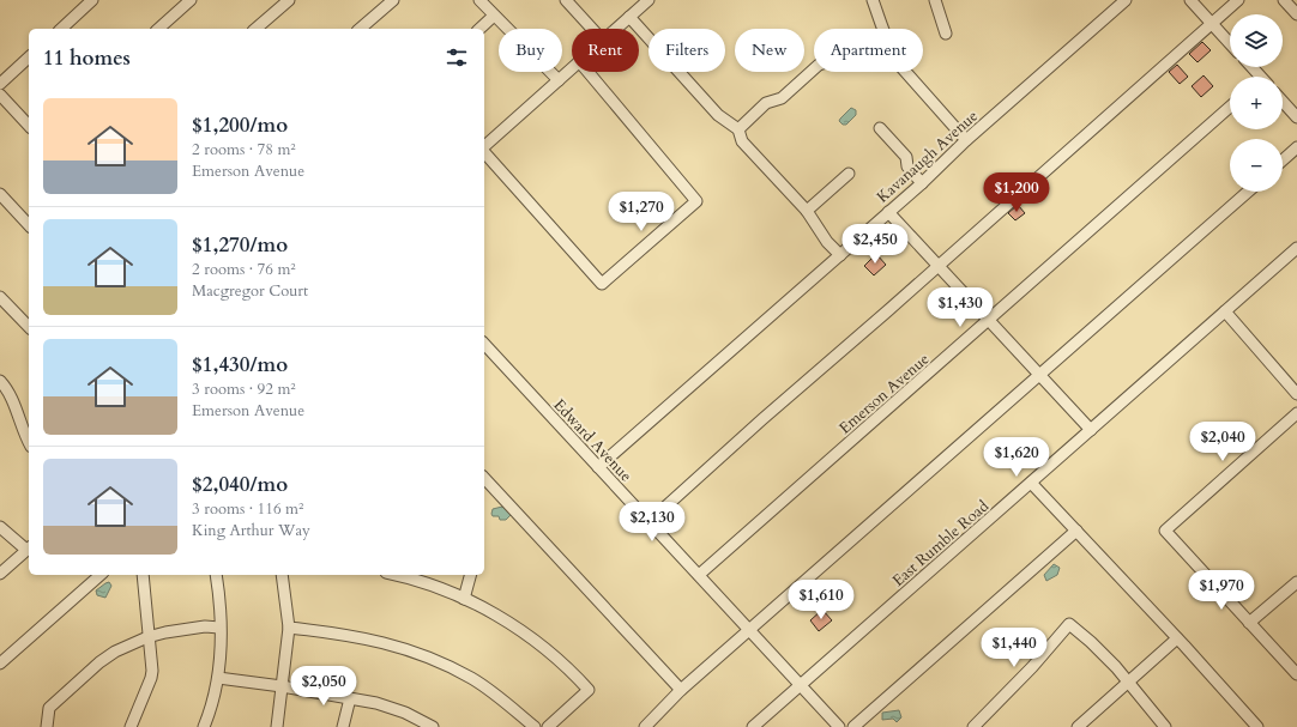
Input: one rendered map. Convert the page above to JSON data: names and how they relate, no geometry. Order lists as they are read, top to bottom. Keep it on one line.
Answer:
{"streets":{"street":["Kavanaugh Avenue","Emerson Avenue","Edward Avenue","East Rumble Road"]},"crossings":[["Kavanaugh Avenue","Edward Avenue"],["Emerson Avenue","Edward Avenue"],["Edward Avenue","East Rumble Road"]],"page":{"map_buttons":["+","−"],"chip":["Buy","Rent","Filters","New","Apartment"],"heading":"11 homes","list":[{"name":"$1,200/mo","note":"2 rooms · 78 m² · Emerson Avenue"},{"name":"$1,270/mo","note":"2 rooms · 76 m² · Macgregor Court"},{"name":"$1,430/mo","note":"3 rooms · 92 m² · Emerson Avenue"},{"name":"$2,040/mo","note":"3 rooms · 116 m² · King Arthur Way"}],"price":["$1,200","$1,270","$2,450","$1,430","$2,040","$1,620","$2,130","$1,970","$1,610","$1,440","$2,050"]}}
